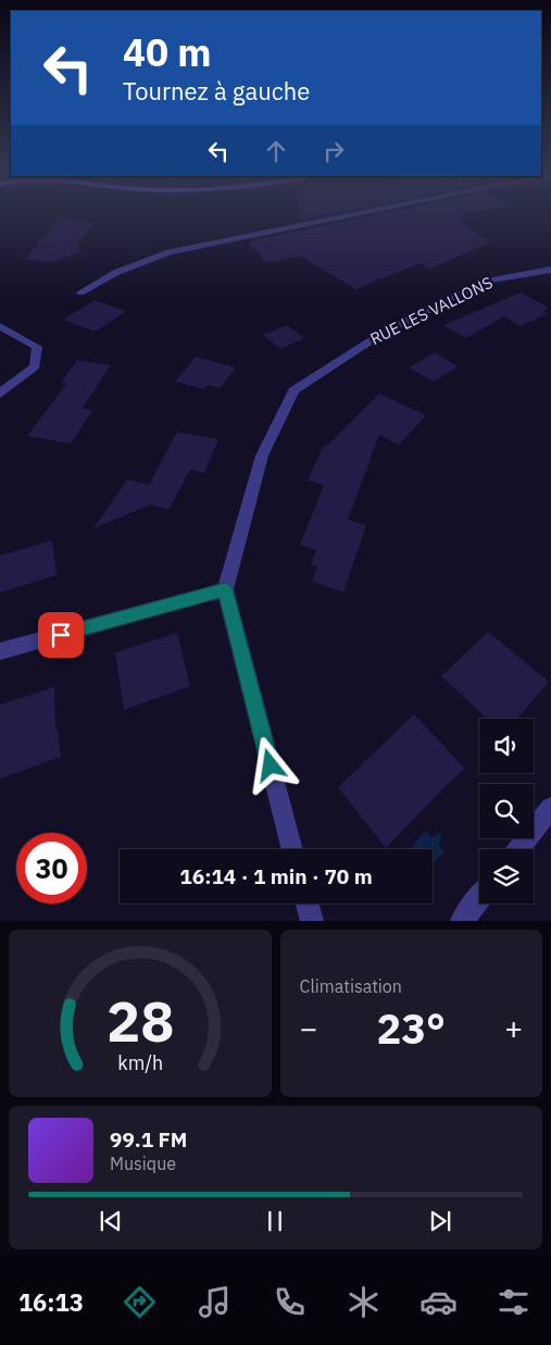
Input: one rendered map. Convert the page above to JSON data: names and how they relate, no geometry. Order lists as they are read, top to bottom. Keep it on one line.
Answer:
{"streets":{"street":["RUE LES VALLONS"]},"page":{"turn":["40 m","Tournez à gauche"],"limit":"30","trip":"16:14 · 1 min · 70 m","tile":"Climatisation","heat":["−","23°","+"],"song":["99.1 FM","Musique"],"tabs":"16:13","gauge":["28","km/h"]}}
